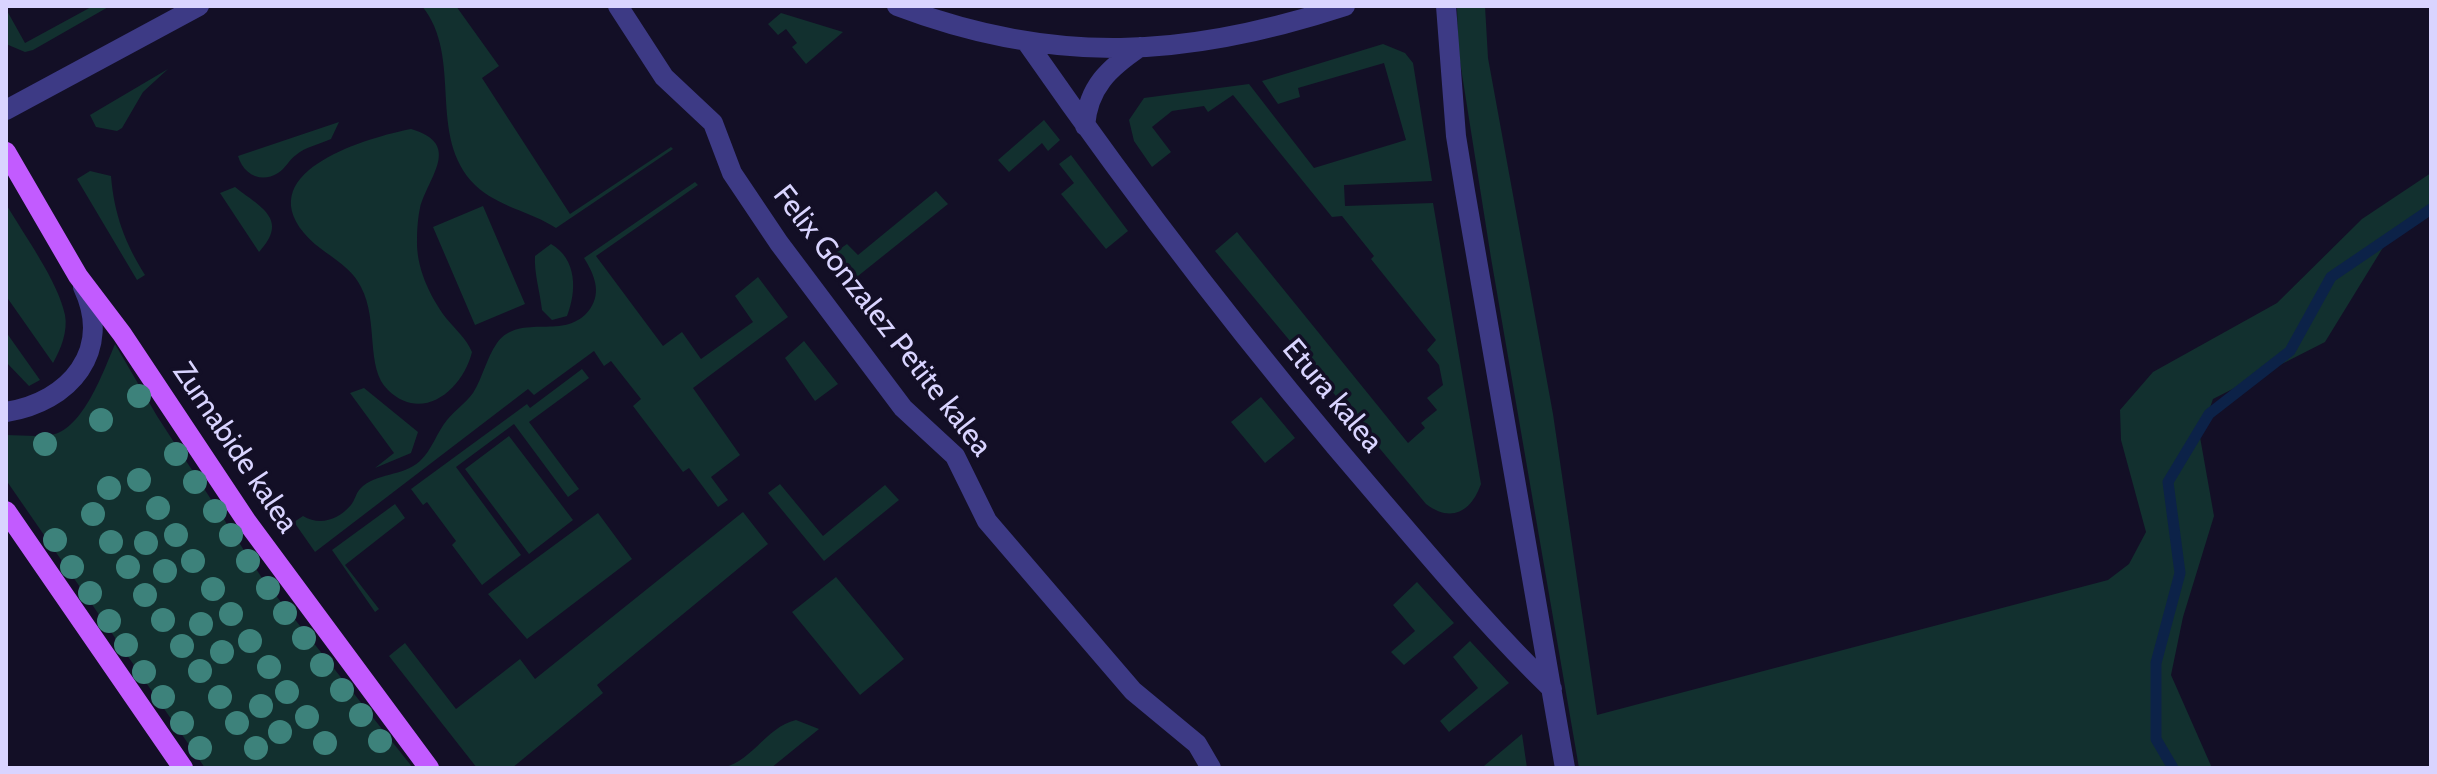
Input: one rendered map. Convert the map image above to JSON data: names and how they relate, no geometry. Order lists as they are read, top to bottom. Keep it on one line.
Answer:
{"streets":{"main road":["Zumabide kalea"],"street":["Felix Gonzalez Petite kalea","Etura kalea"]}}
